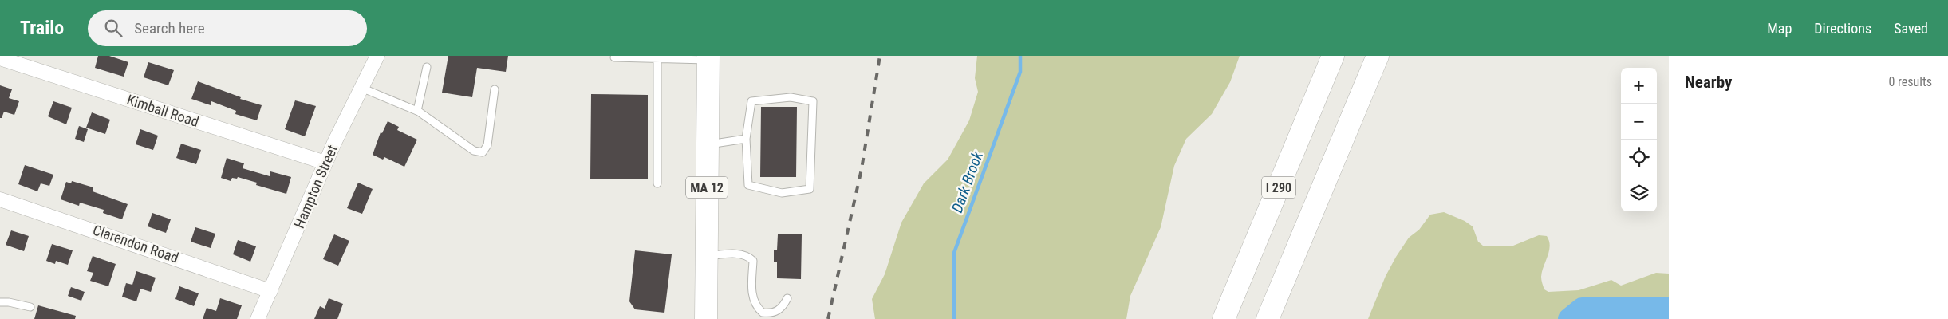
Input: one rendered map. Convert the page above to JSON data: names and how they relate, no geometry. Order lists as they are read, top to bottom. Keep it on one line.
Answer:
{"streets":{"main road":["MA 12","I 290"],"street":["Kimball Road","Hampton Street","Clarendon Road"]},"crossings":[["Kimball Road","Hampton Street"],["Hampton Street","Clarendon Road"]],"water":["Dark Brook"],"page":{"header":"Trailo","search":"Search here","nav":["Map","Directions","Saved"],"heading":["Nearby","0 results"],"map_buttons":["+","−"]}}
